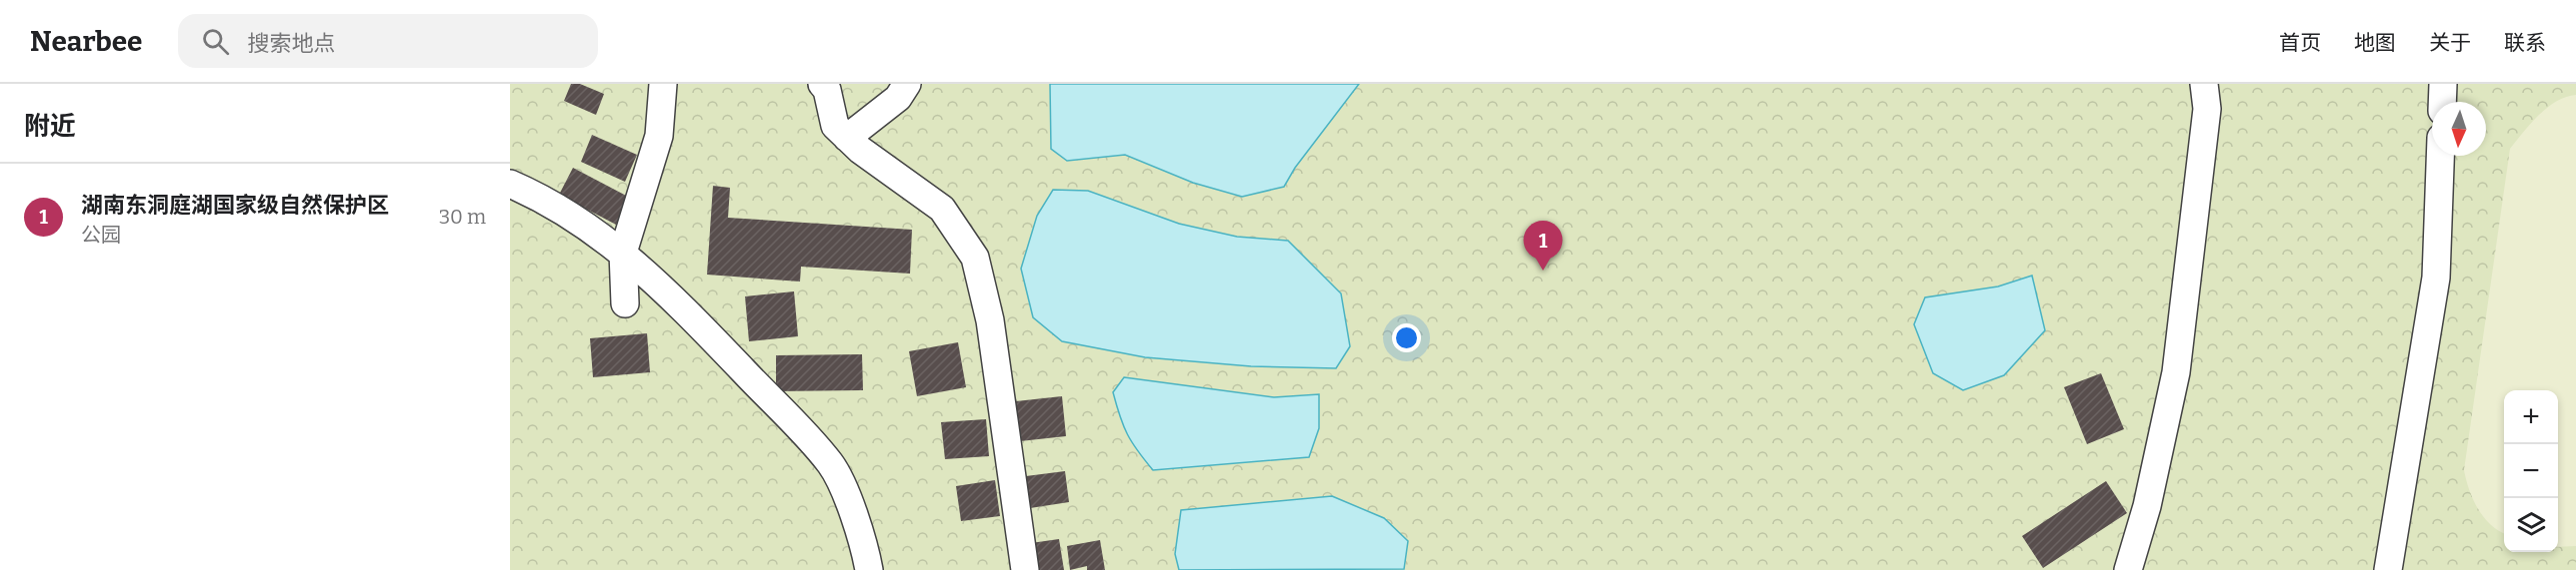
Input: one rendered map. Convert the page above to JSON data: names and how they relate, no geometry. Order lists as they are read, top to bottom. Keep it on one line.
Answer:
{"north":"bottom","page":{"header":"Nearbee","search":"搜索地点","nav":["首页","地图","关于","联系"],"heading":"附近","list":[{"mark":"1","name":"湖南东洞庭湖国家级自然保护区","note":"公园","value":"30 m"}],"pins":"1","map_buttons":["+","−"]}}
